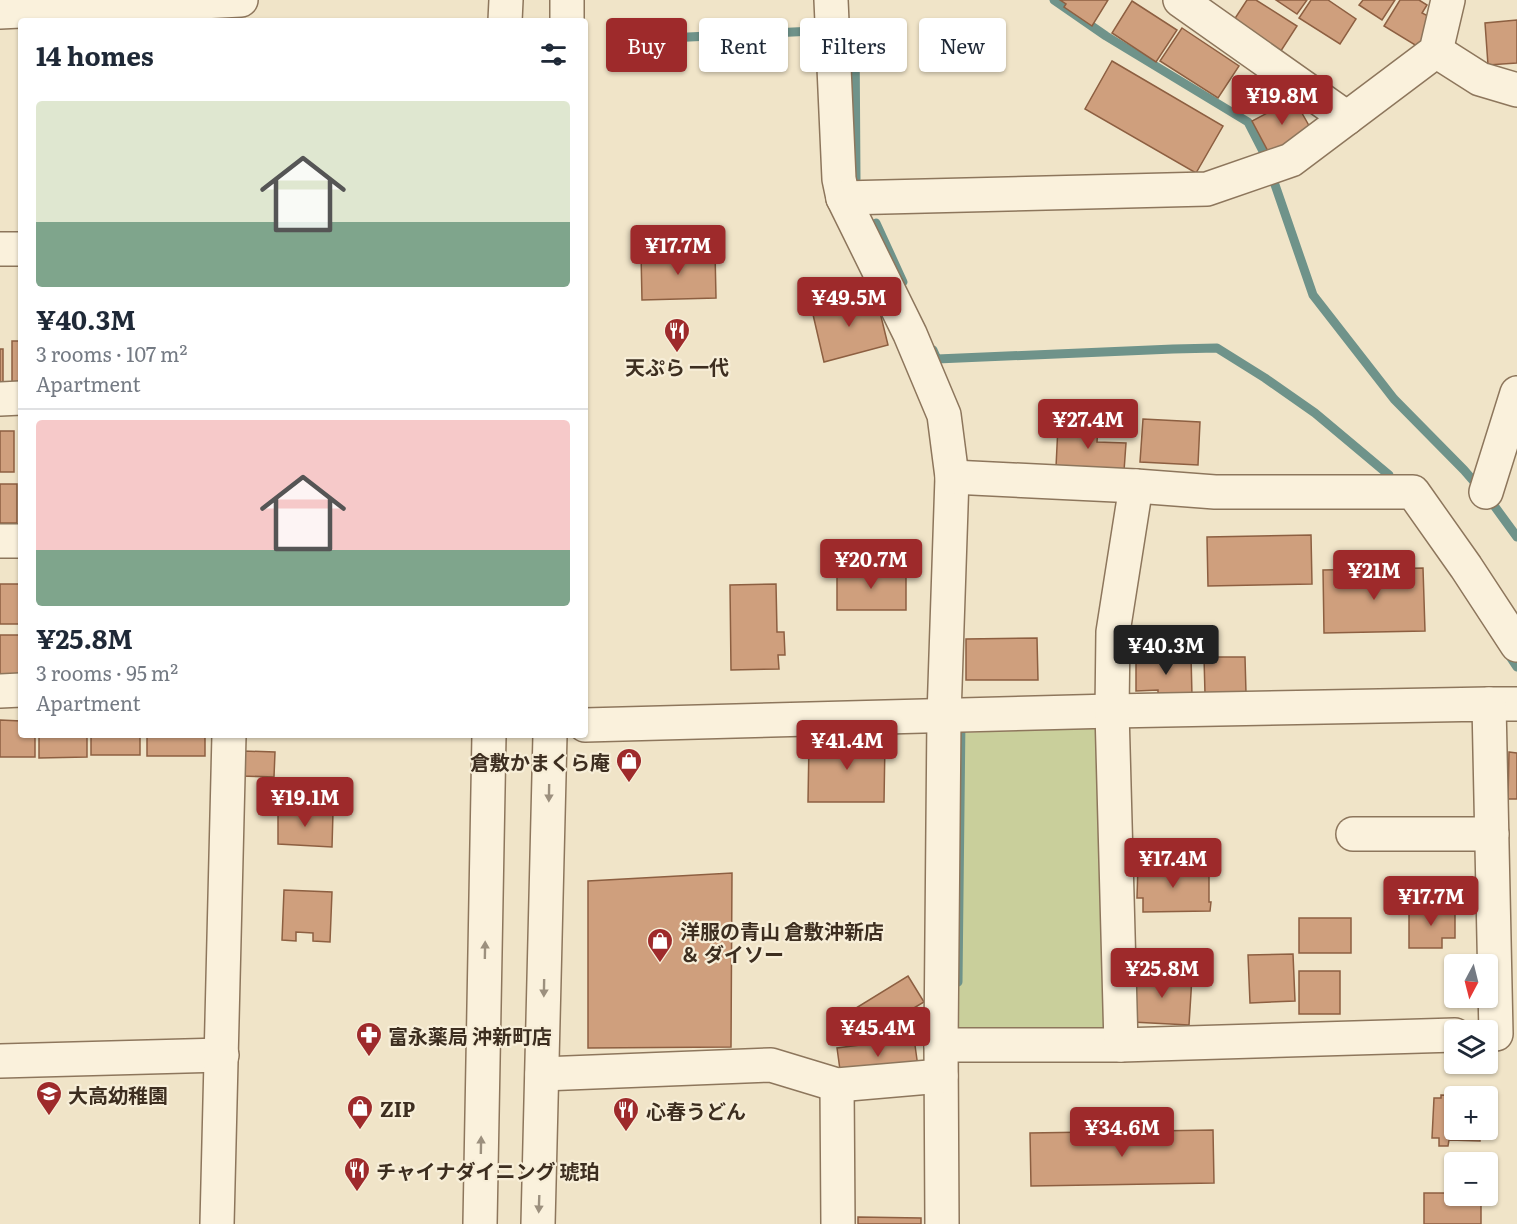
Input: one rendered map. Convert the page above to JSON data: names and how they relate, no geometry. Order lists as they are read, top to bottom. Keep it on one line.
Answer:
{"places":{"restaurant":["天ぷら 一代","心春うどん","チャイナダイニング 琥珀"],"shop":["倉敷かまくら庵","洋服の青山 倉敷沖新店 ＆ ダイソー","ZIP"],"pharmacy":["富永薬局 沖新町店"],"school or university":["大高幼稚園"]},"north":"bottom","page":{"chip":["Buy","Rent","Filters","New"],"heading":"14 homes","price":["¥19.8M","¥17.7M","¥49.5M","¥27.4M","¥20.7M","¥21M","¥40.3M","¥41.4M","¥19.1M","¥17.4M","¥17.7M","¥25.8M","¥45.4M","¥34.6M"],"list":[{"name":"¥40.3M","note":"3 rooms · 107 m² · Apartment"},{"name":"¥25.8M","note":"3 rooms · 95 m² · Apartment"}],"map_buttons":["+","−"]}}
